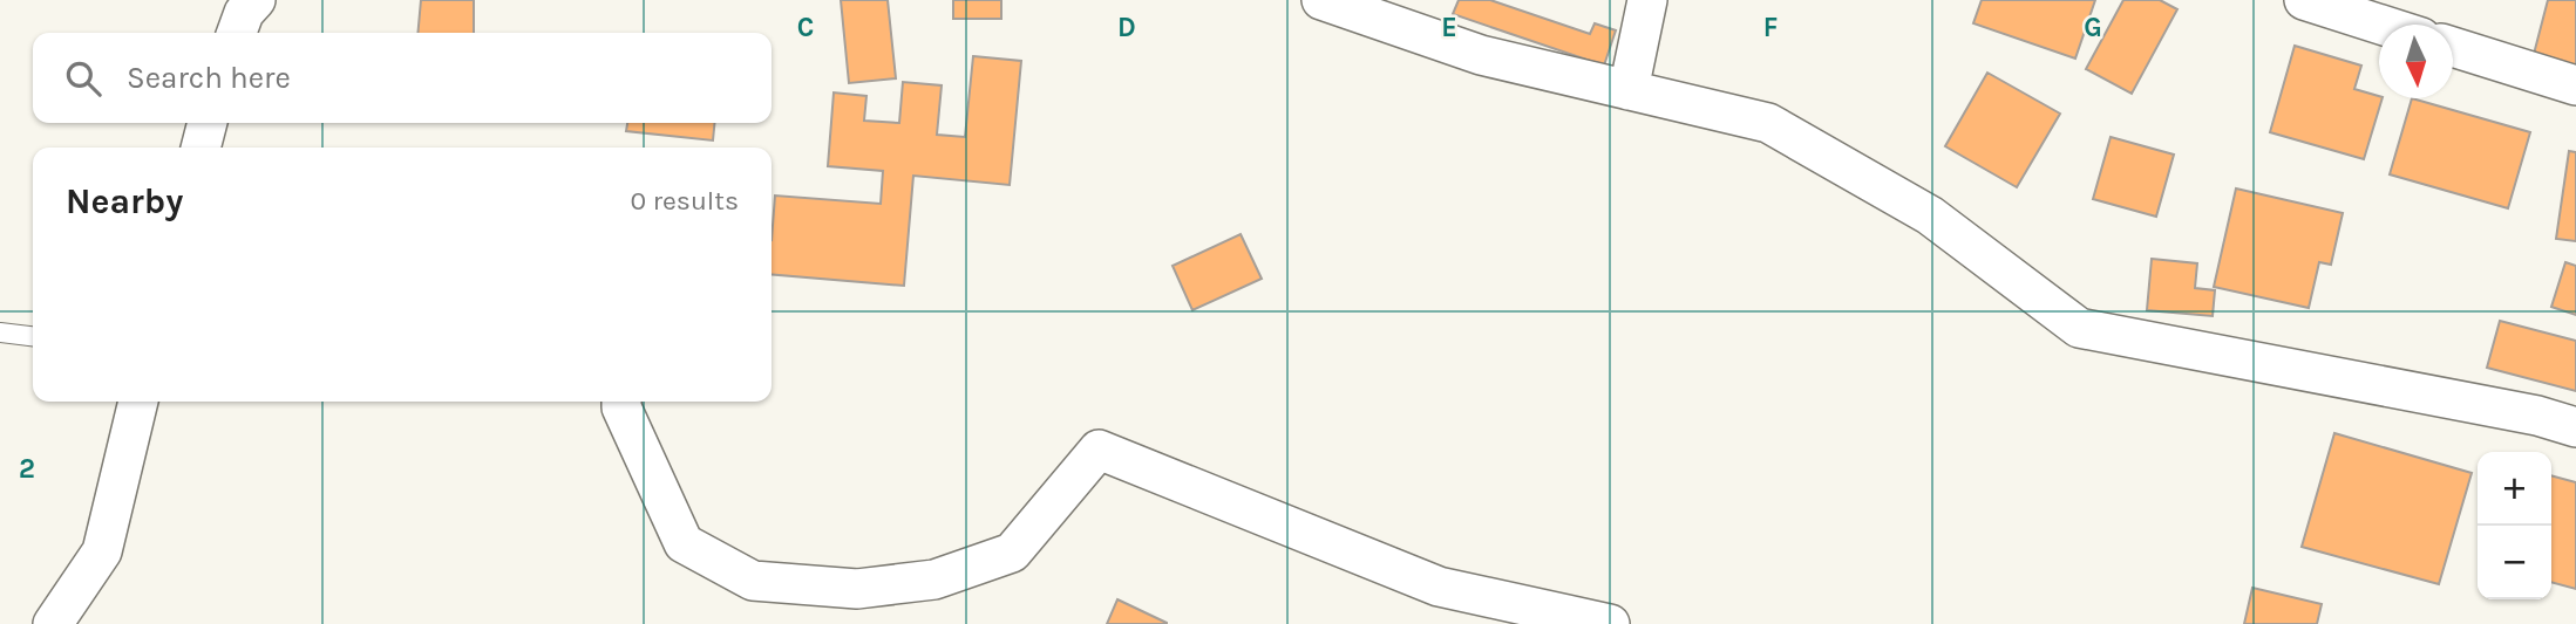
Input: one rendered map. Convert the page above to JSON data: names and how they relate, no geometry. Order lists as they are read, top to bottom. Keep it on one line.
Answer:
{"north":"bottom","page":{"search":"Search here","heading":["Nearby","0 results"],"map_buttons":["+","−"]},"grid":{"columns":["C","D","E","F","G"],"rows":["2"]}}
